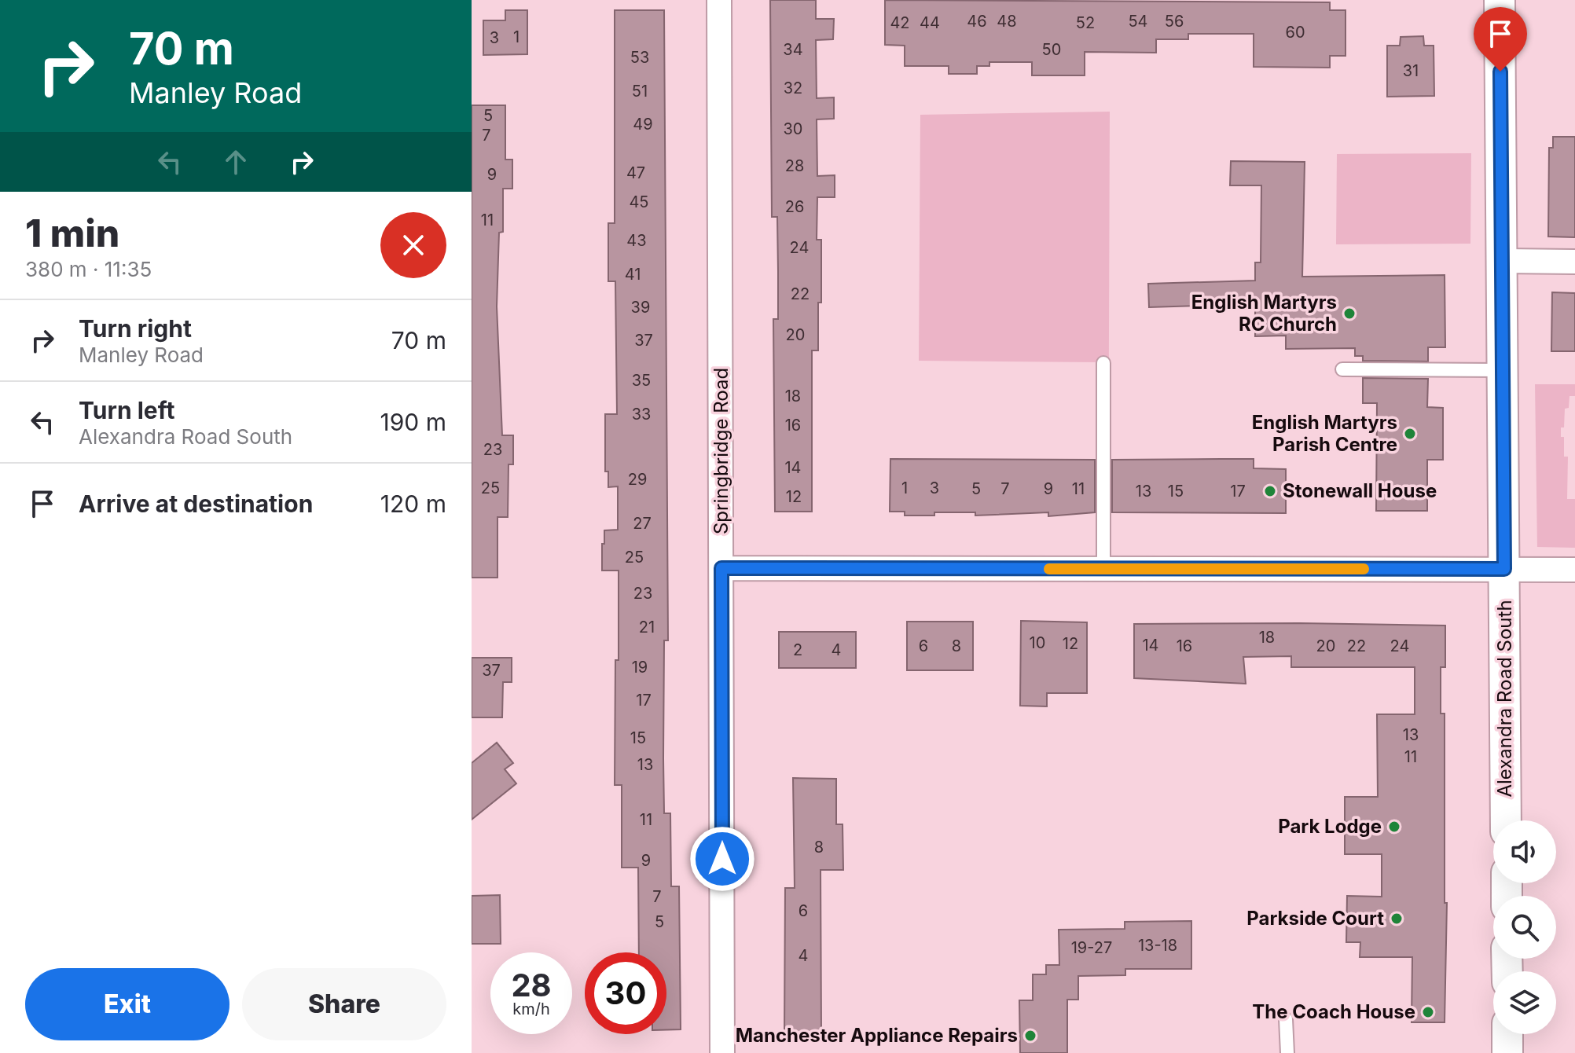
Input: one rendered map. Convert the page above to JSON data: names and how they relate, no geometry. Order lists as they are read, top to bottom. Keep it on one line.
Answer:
{"streets":{"street":["Springbridge Road","Alexandra Road South"]},"places":["English Martyrs RC Church","English Martyrs Parish Centre","Stonewall House","Park Lodge","Parkside Court","The Coach House","Manchester Appliance Repairs"],"house_numbers":["46","48","54","56","42","44","52","60","1","3","34","50","53","31","32","51","5","49","30","7","28","47","9","45","26","11","43","24","41","22","39","20","37","35","18","33","16","23","14","29","25","1","3","5","7","9","11","13","15","17","12","27","25","23","21","18","10","12","14","6","8","16","20","22","24","2","4","19","37","17","13","15","11","13","11","8","9","7","6","5","13-18","19-27","4"],"page":{"turn":["70 m","Manley Road"],"heading":["1 min","380 m · 11:35"],"list":[{"name":"Turn right","note":"Manley Road","value":"70 m"},{"name":"Turn left","note":"Alexandra Road South","value":"190 m"},{"name":"Arrive at destination","value":"120 m"}],"speed":"28 km/h","limit":"30","buttons":["Exit","Share"]}}
